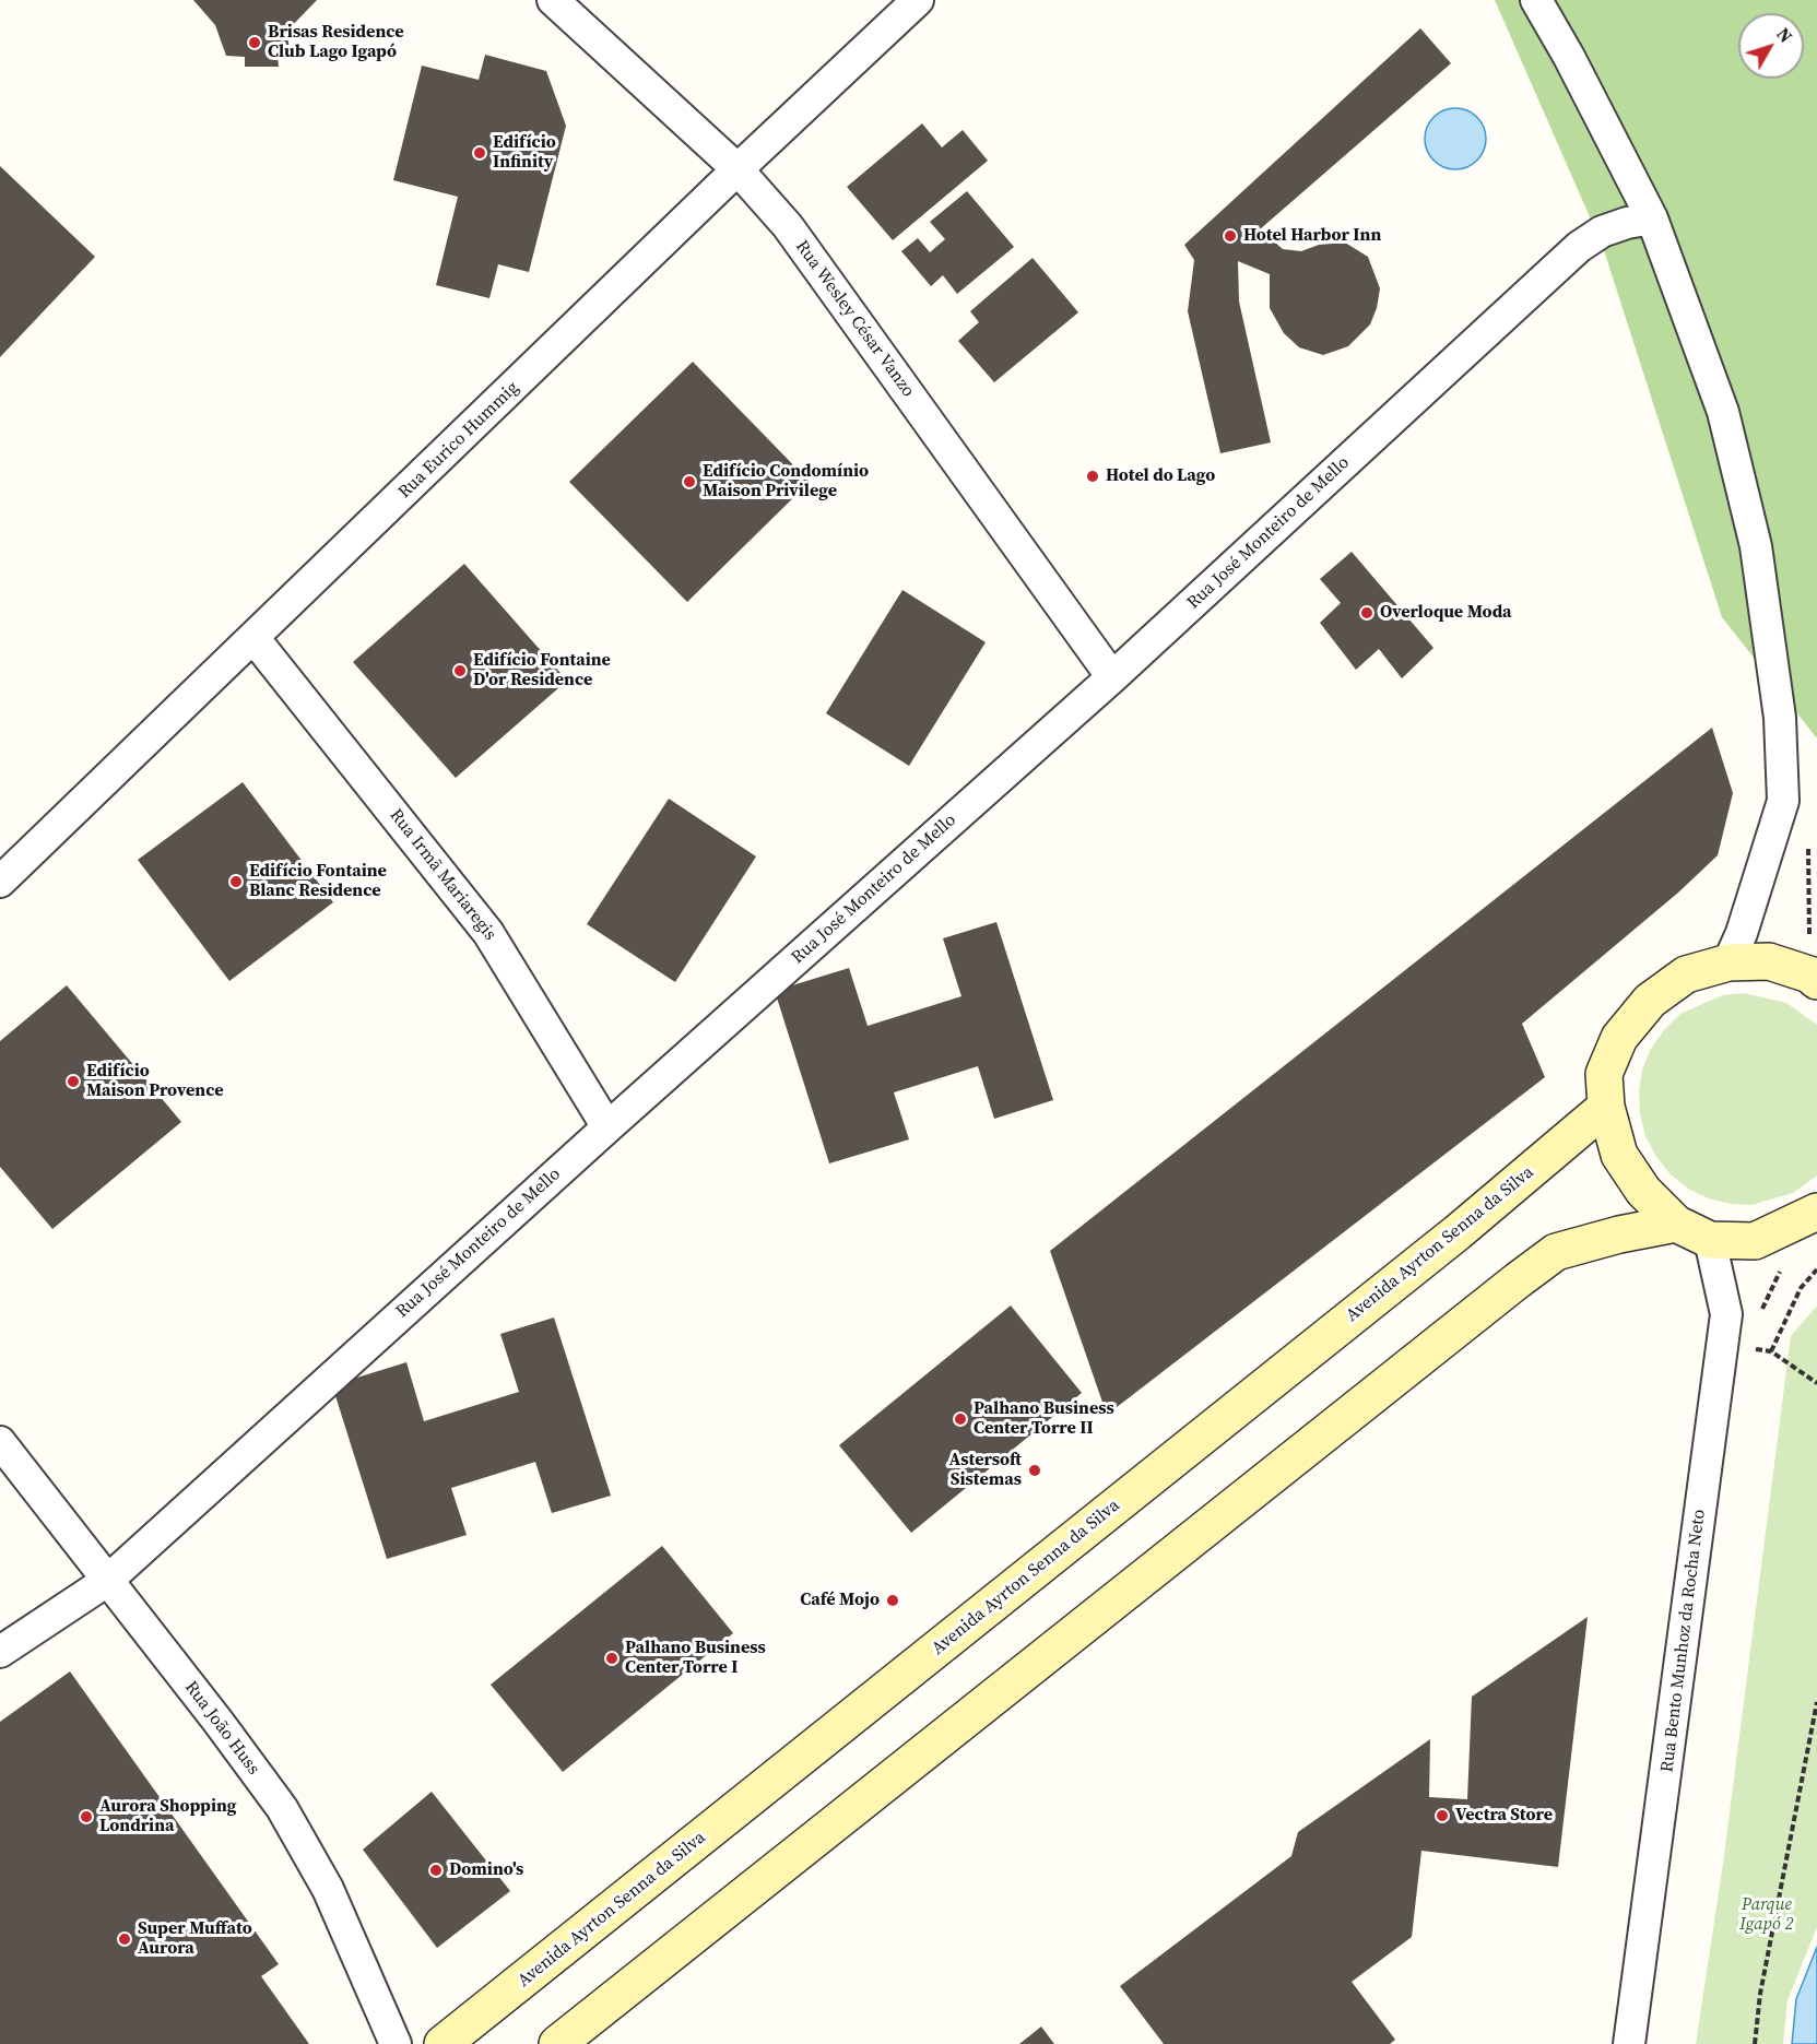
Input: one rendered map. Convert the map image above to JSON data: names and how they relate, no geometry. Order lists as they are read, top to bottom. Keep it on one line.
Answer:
{"streets":{"main road":["Avenida Ayrton Senna da Silva"],"street":["Rua Wesley César Vanzo","Rua Eurico Hummig","Rua José Monteiro de Mello","Rua Irmã Mariaregis","Rua Bento Munhoz da Rocha Neto","Rua João Huss"]},"crossings":[["Rua Wesley César Vanzo","Rua Eurico Hummig"],["Rua Wesley César Vanzo","Rua José Monteiro de Mello"],["Rua Eurico Hummig","Rua Irmã Mariaregis"],["Rua José Monteiro de Mello","Rua Irmã Mariaregis"],["Rua José Monteiro de Mello","Rua João Huss"]],"parks":["Parque Igapó 2"],"places":["Brisas Residence Club Lago Igapó","Edifício Infinity","Hotel Harbor Inn","Hotel do Lago","Edifício Condomínio Maison Privilege","Overloque Moda","Edifício Fontaine D'or Residence","Edifício Fontaine Blanc Residence","Edifício Maison Provence","Palhano Business Center Torre II","Astersoft Sistemas","Café Mojo","Palhano Business Center Torre I","Vectra Store","Aurora Shopping Londrina","Domino's","Super Muffato Aurora"],"north":"top right"}
